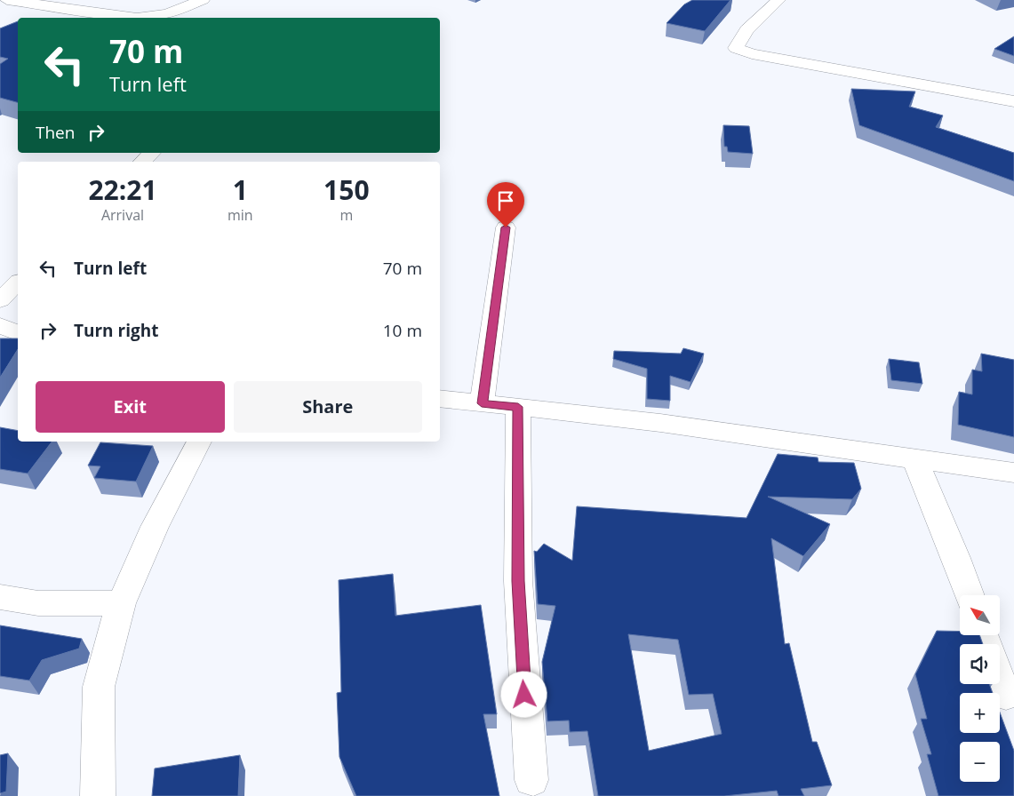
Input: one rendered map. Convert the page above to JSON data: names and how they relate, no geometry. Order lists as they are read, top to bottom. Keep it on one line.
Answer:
{"north":"top left","page":{"turn":["70 m","Turn left"],"then":"Then","eta":["22:21","Arrival","1","min","150","m"],"list":[{"name":"Turn left","value":"70 m"},{"name":"Turn right","value":"10 m"}],"buttons":["Exit","Share"],"map_buttons":["+","−"]}}
